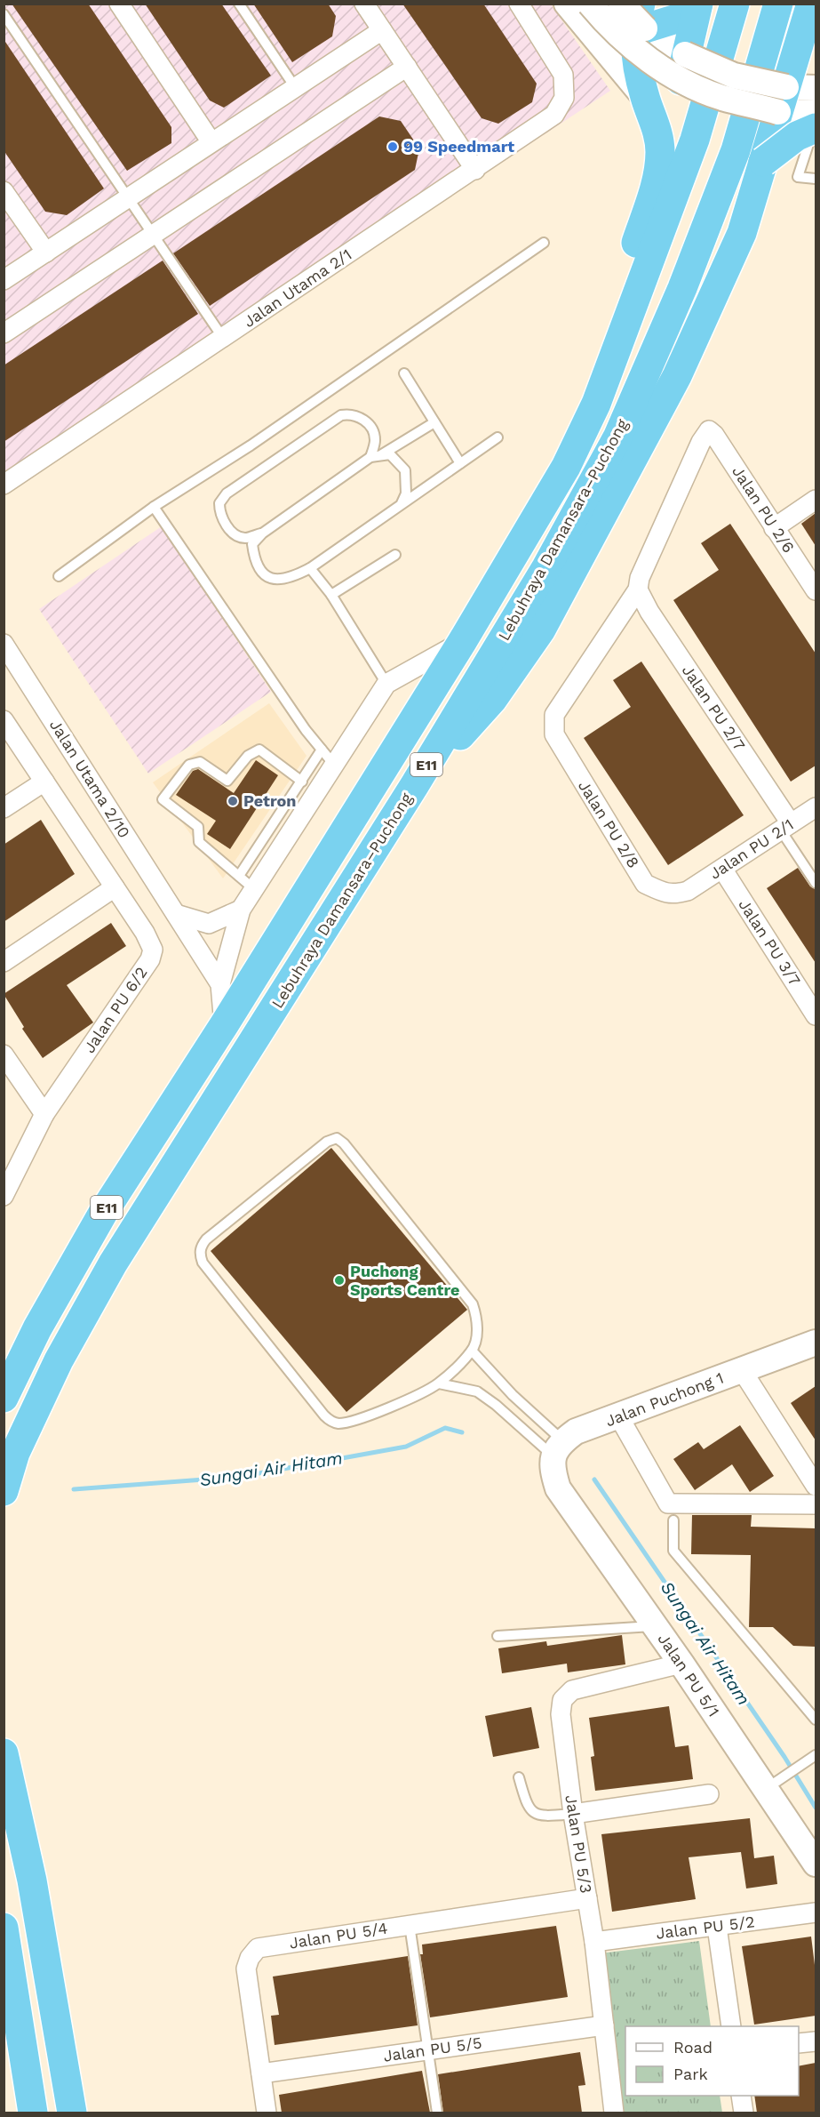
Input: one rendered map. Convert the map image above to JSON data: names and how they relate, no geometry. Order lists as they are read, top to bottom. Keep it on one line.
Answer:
{"streets":{"highway":["Lebuhraya Damansara–Puchong","E11"],"street":["Jalan Utama 2/1","Jalan PU 2/6","Jalan PU 2/7","Jalan Utama 2/10","Jalan PU 2/8","Jalan PU 2/1","Jalan PU 3/7","Jalan PU 6/2","Jalan Puchong 1","Jalan PU 5/1","Jalan PU 5/3","Jalan PU 5/2","Jalan PU 5/4","Jalan PU 5/5"]},"crossings":[["Jalan PU 2/6","Jalan PU 2/7"],["Jalan PU 2/6","Jalan PU 2/8"],["Lebuhraya Damansara–Puchong","Jalan Utama 2/10"],["Jalan PU 2/7","Jalan PU 2/8"],["Jalan PU 2/7","Jalan PU 2/1"],["Jalan PU 2/8","Jalan PU 2/1"],["Jalan PU 2/1","Jalan PU 3/7"],["Jalan Puchong 1","Jalan PU 5/1"],["Jalan PU 5/1","Jalan PU 5/3"],["Jalan PU 5/3","Jalan PU 5/2"],["Jalan PU 5/3","Jalan PU 5/4"],["Jalan PU 5/3","Jalan PU 5/5"],["Jalan PU 5/4","Jalan PU 5/5"]],"water":["Sungai Air Hitam"],"places":["99 Speedmart","Petron","Puchong Sports Centre"],"legend":["Road","Park"]}
